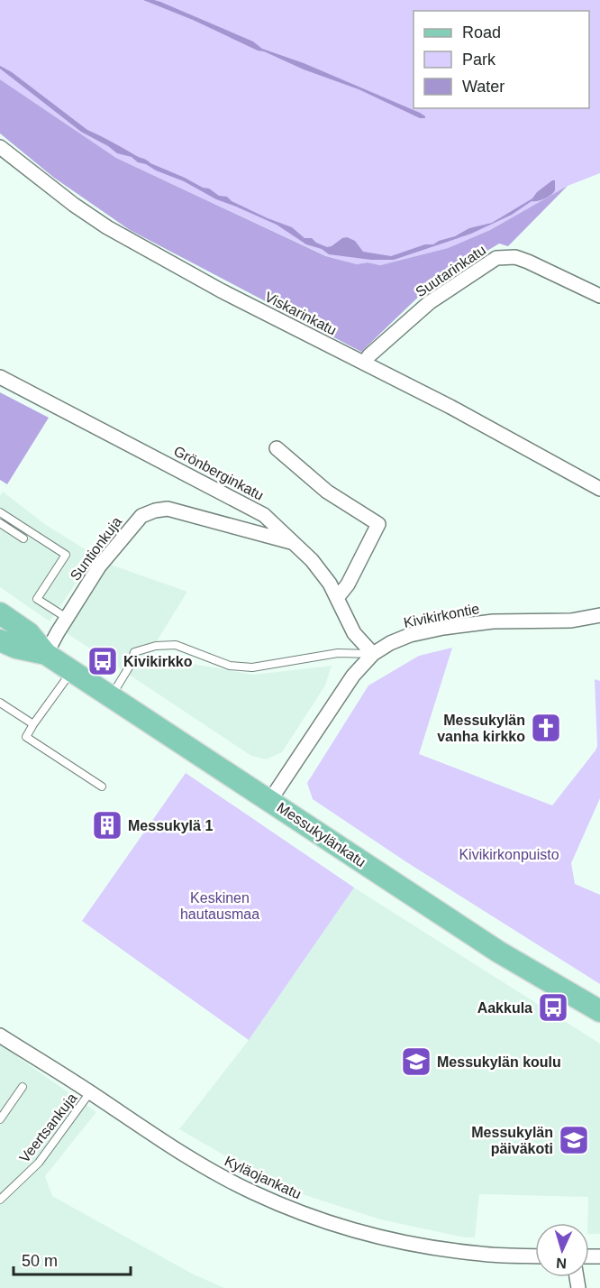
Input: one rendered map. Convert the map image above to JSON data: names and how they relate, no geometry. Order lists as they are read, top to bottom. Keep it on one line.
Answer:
{"streets":{"main road":["Messukylänkatu"],"street":["Suutarinkatu","Viskarinkatu","Grönberginkatu","Suntionkuja","Kivikirkontie","Kyläojankatu"],"lane":["Veertsankuja"]},"crossings":[["Suutarinkatu","Viskarinkatu"],["Grönberginkatu","Suntionkuja"],["Grönberginkatu","Kivikirkontie"],["Suntionkuja","Messukylänkatu"],["Kivikirkontie","Messukylänkatu"],["Veertsankuja","Kyläojankatu"]],"parks":["Kivikirkonpuisto","Keskinen hautausmaa"],"places":{"bus stop":["Kivikirkko","Aakkula"],"church":["Messukylän vanha kirkko"],"building":["Messukylä 1"],"school or university":["Messukylän koulu","Messukylän päiväkoti"]},"legend":["Road","Park","Water"],"scale_bar":"50 m","north":"bottom"}
